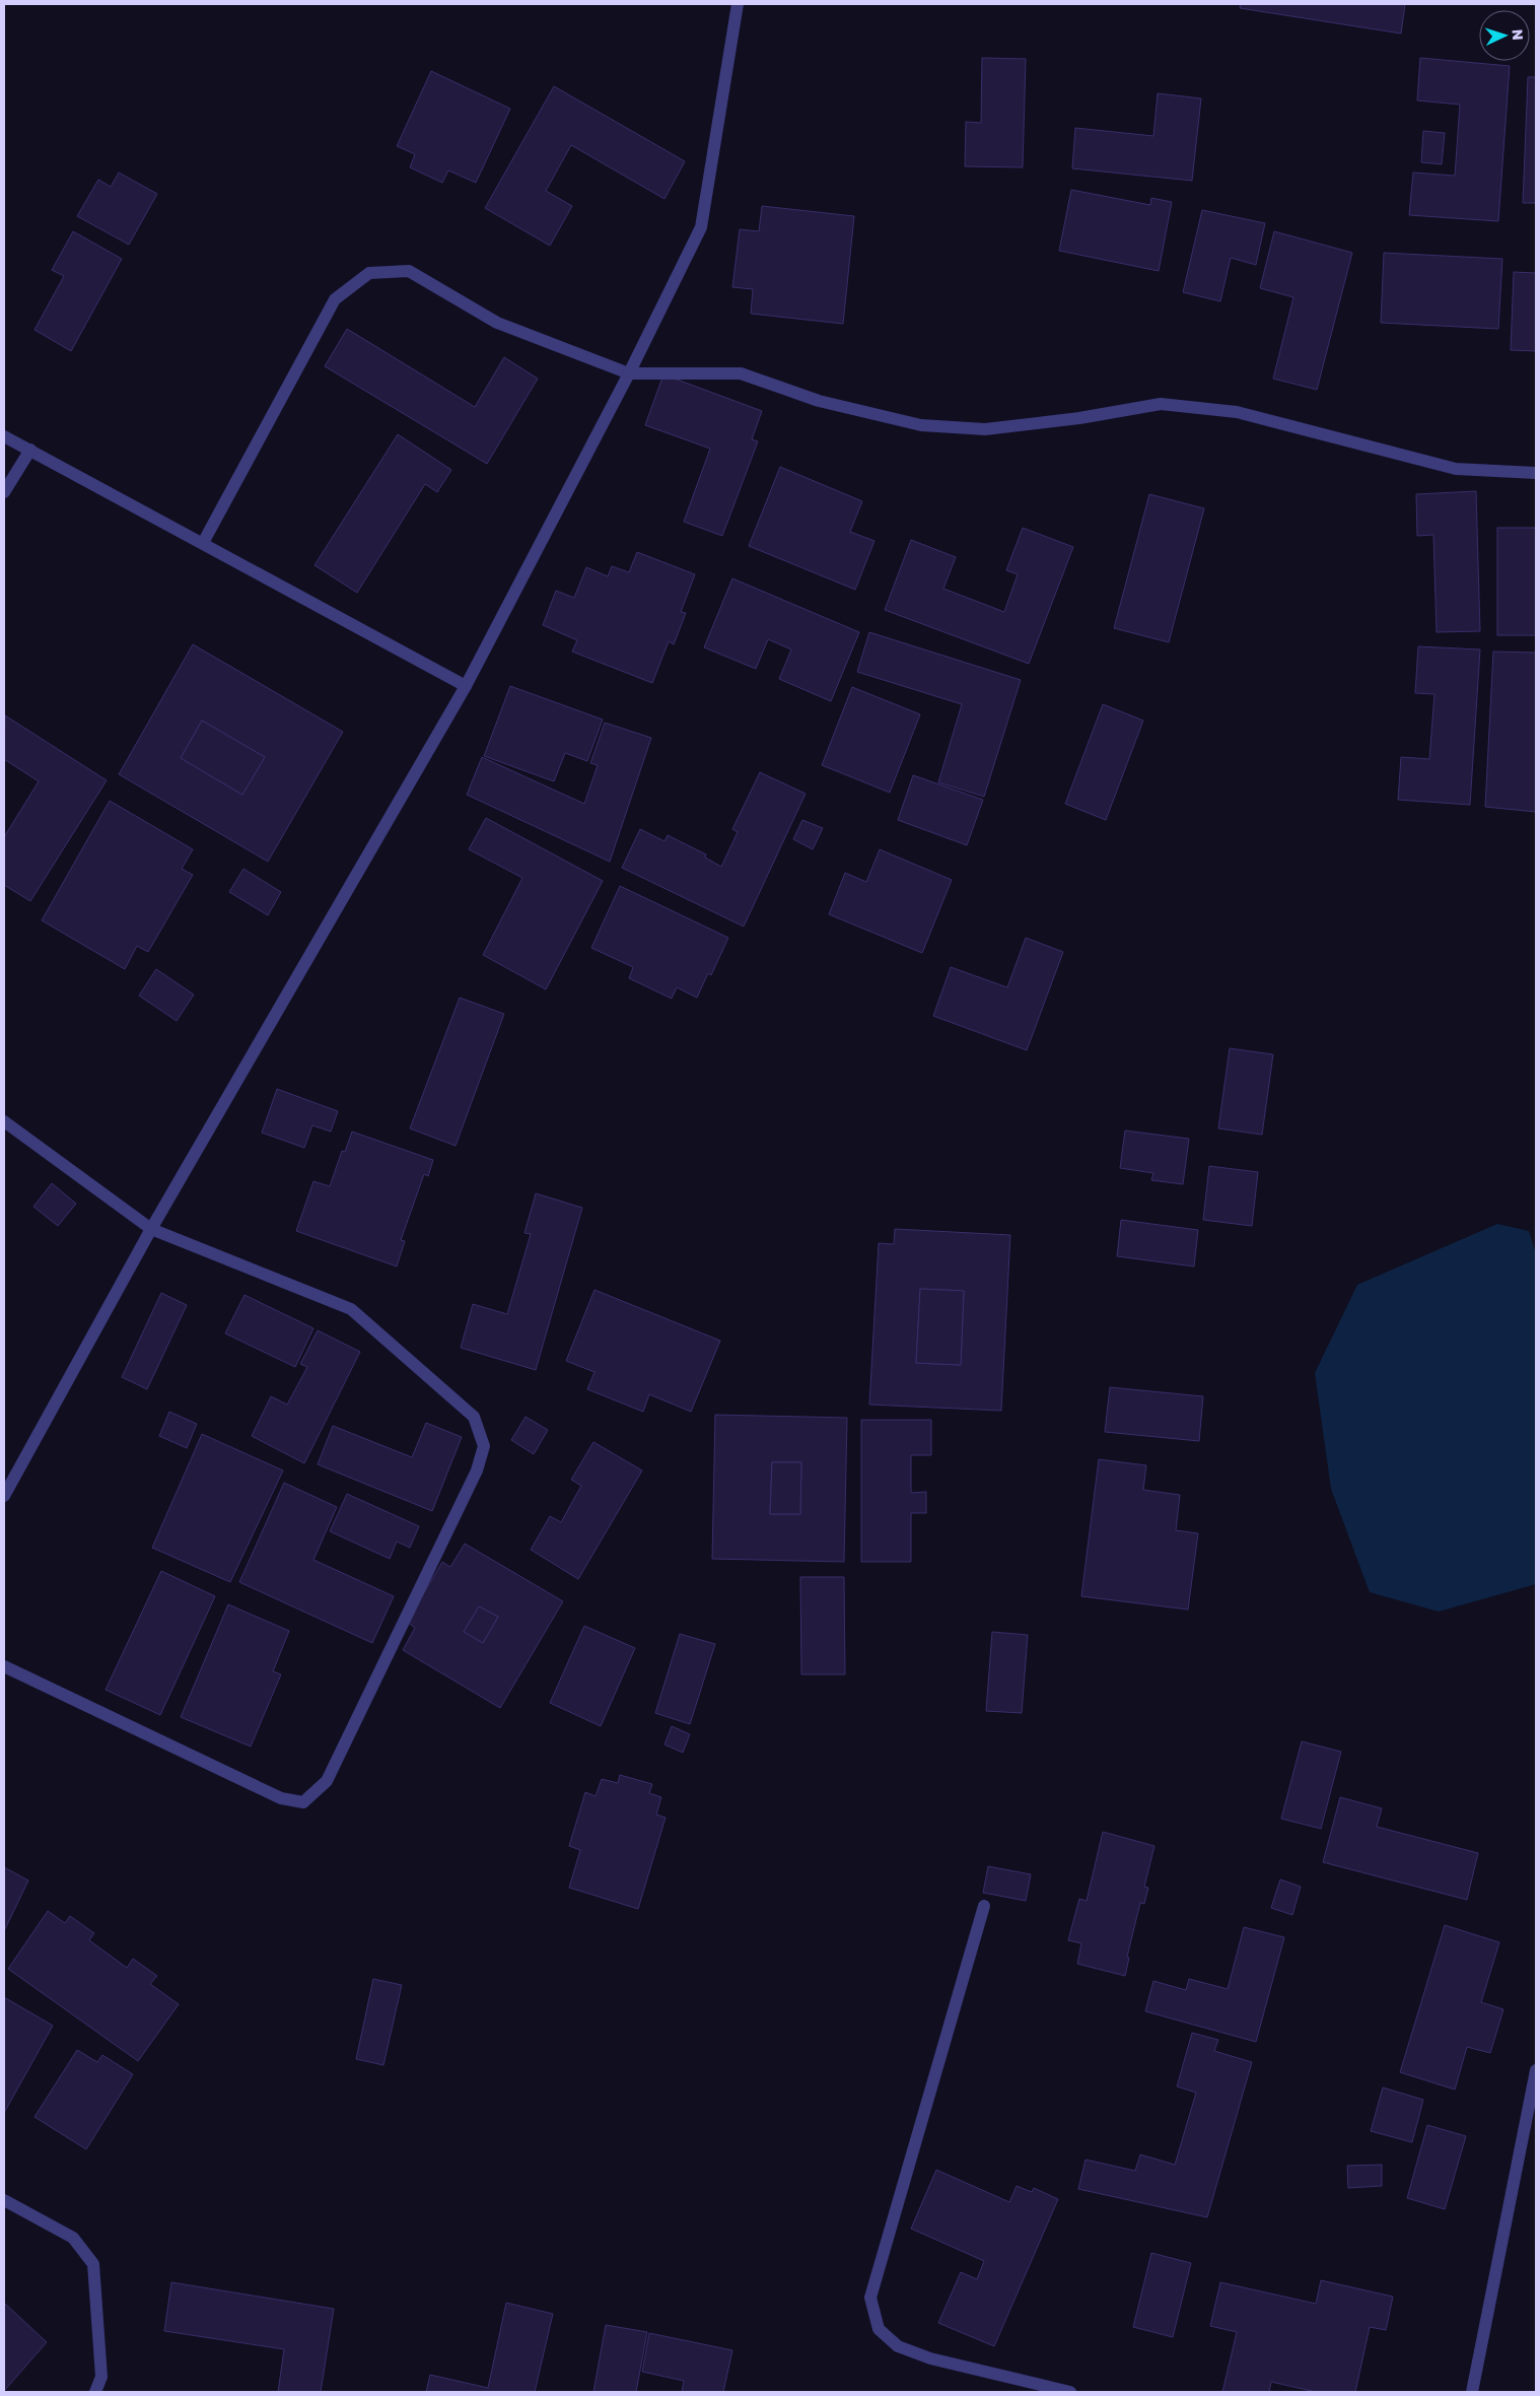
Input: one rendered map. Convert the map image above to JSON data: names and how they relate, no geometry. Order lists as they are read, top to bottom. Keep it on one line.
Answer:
{"north":"right"}
